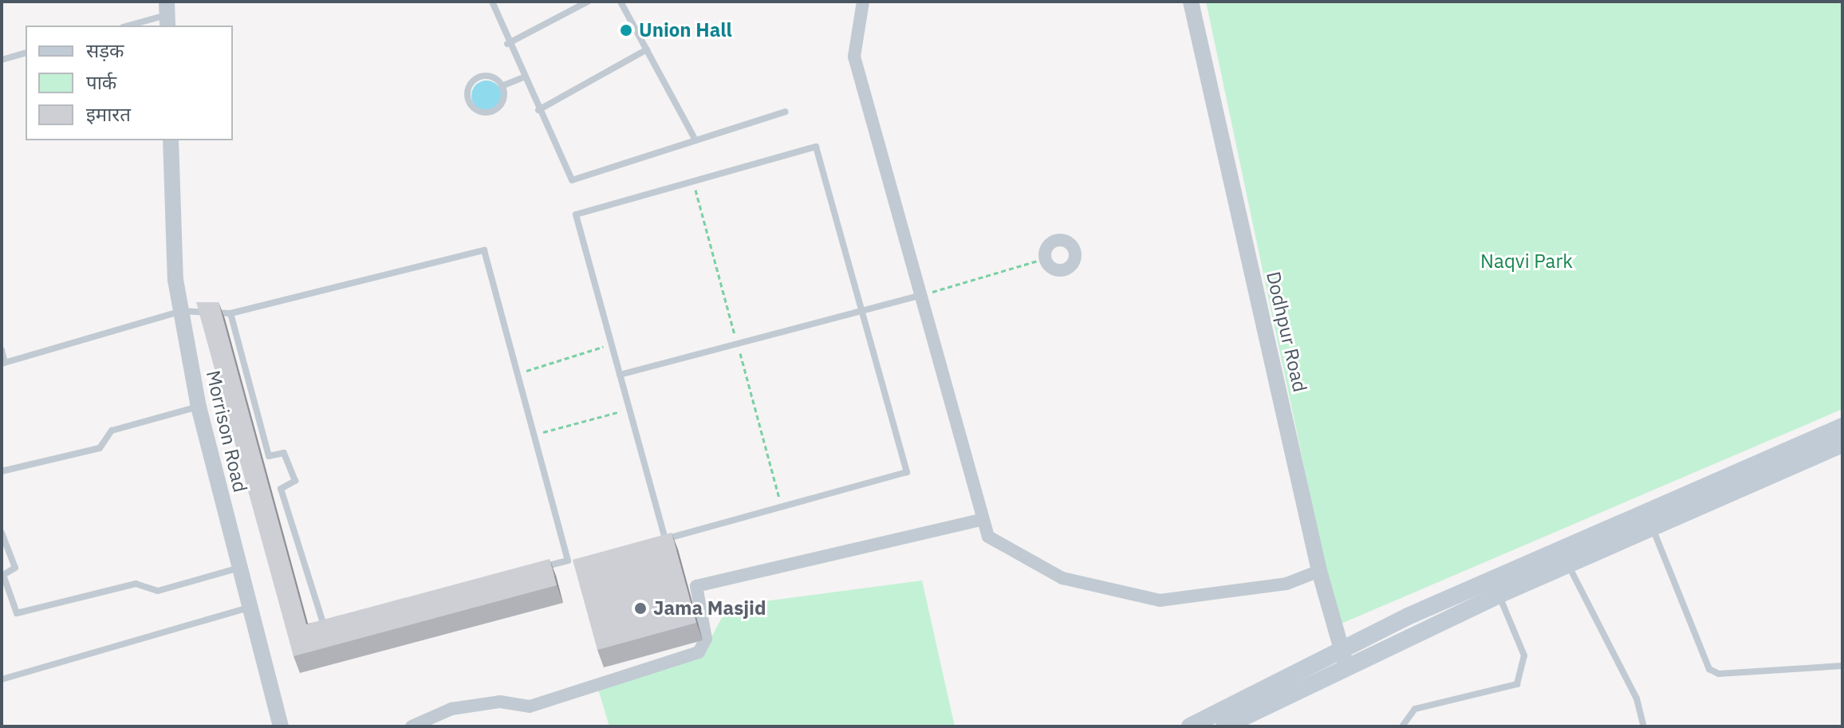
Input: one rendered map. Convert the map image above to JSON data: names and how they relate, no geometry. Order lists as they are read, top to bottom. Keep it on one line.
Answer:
{"streets":{"street":["Dodhpur Road","Morrison Road"]},"parks":["Naqvi Park"],"places":["Union Hall","Jama Masjid"],"legend":["सड़क","पार्क","इमारत"]}
